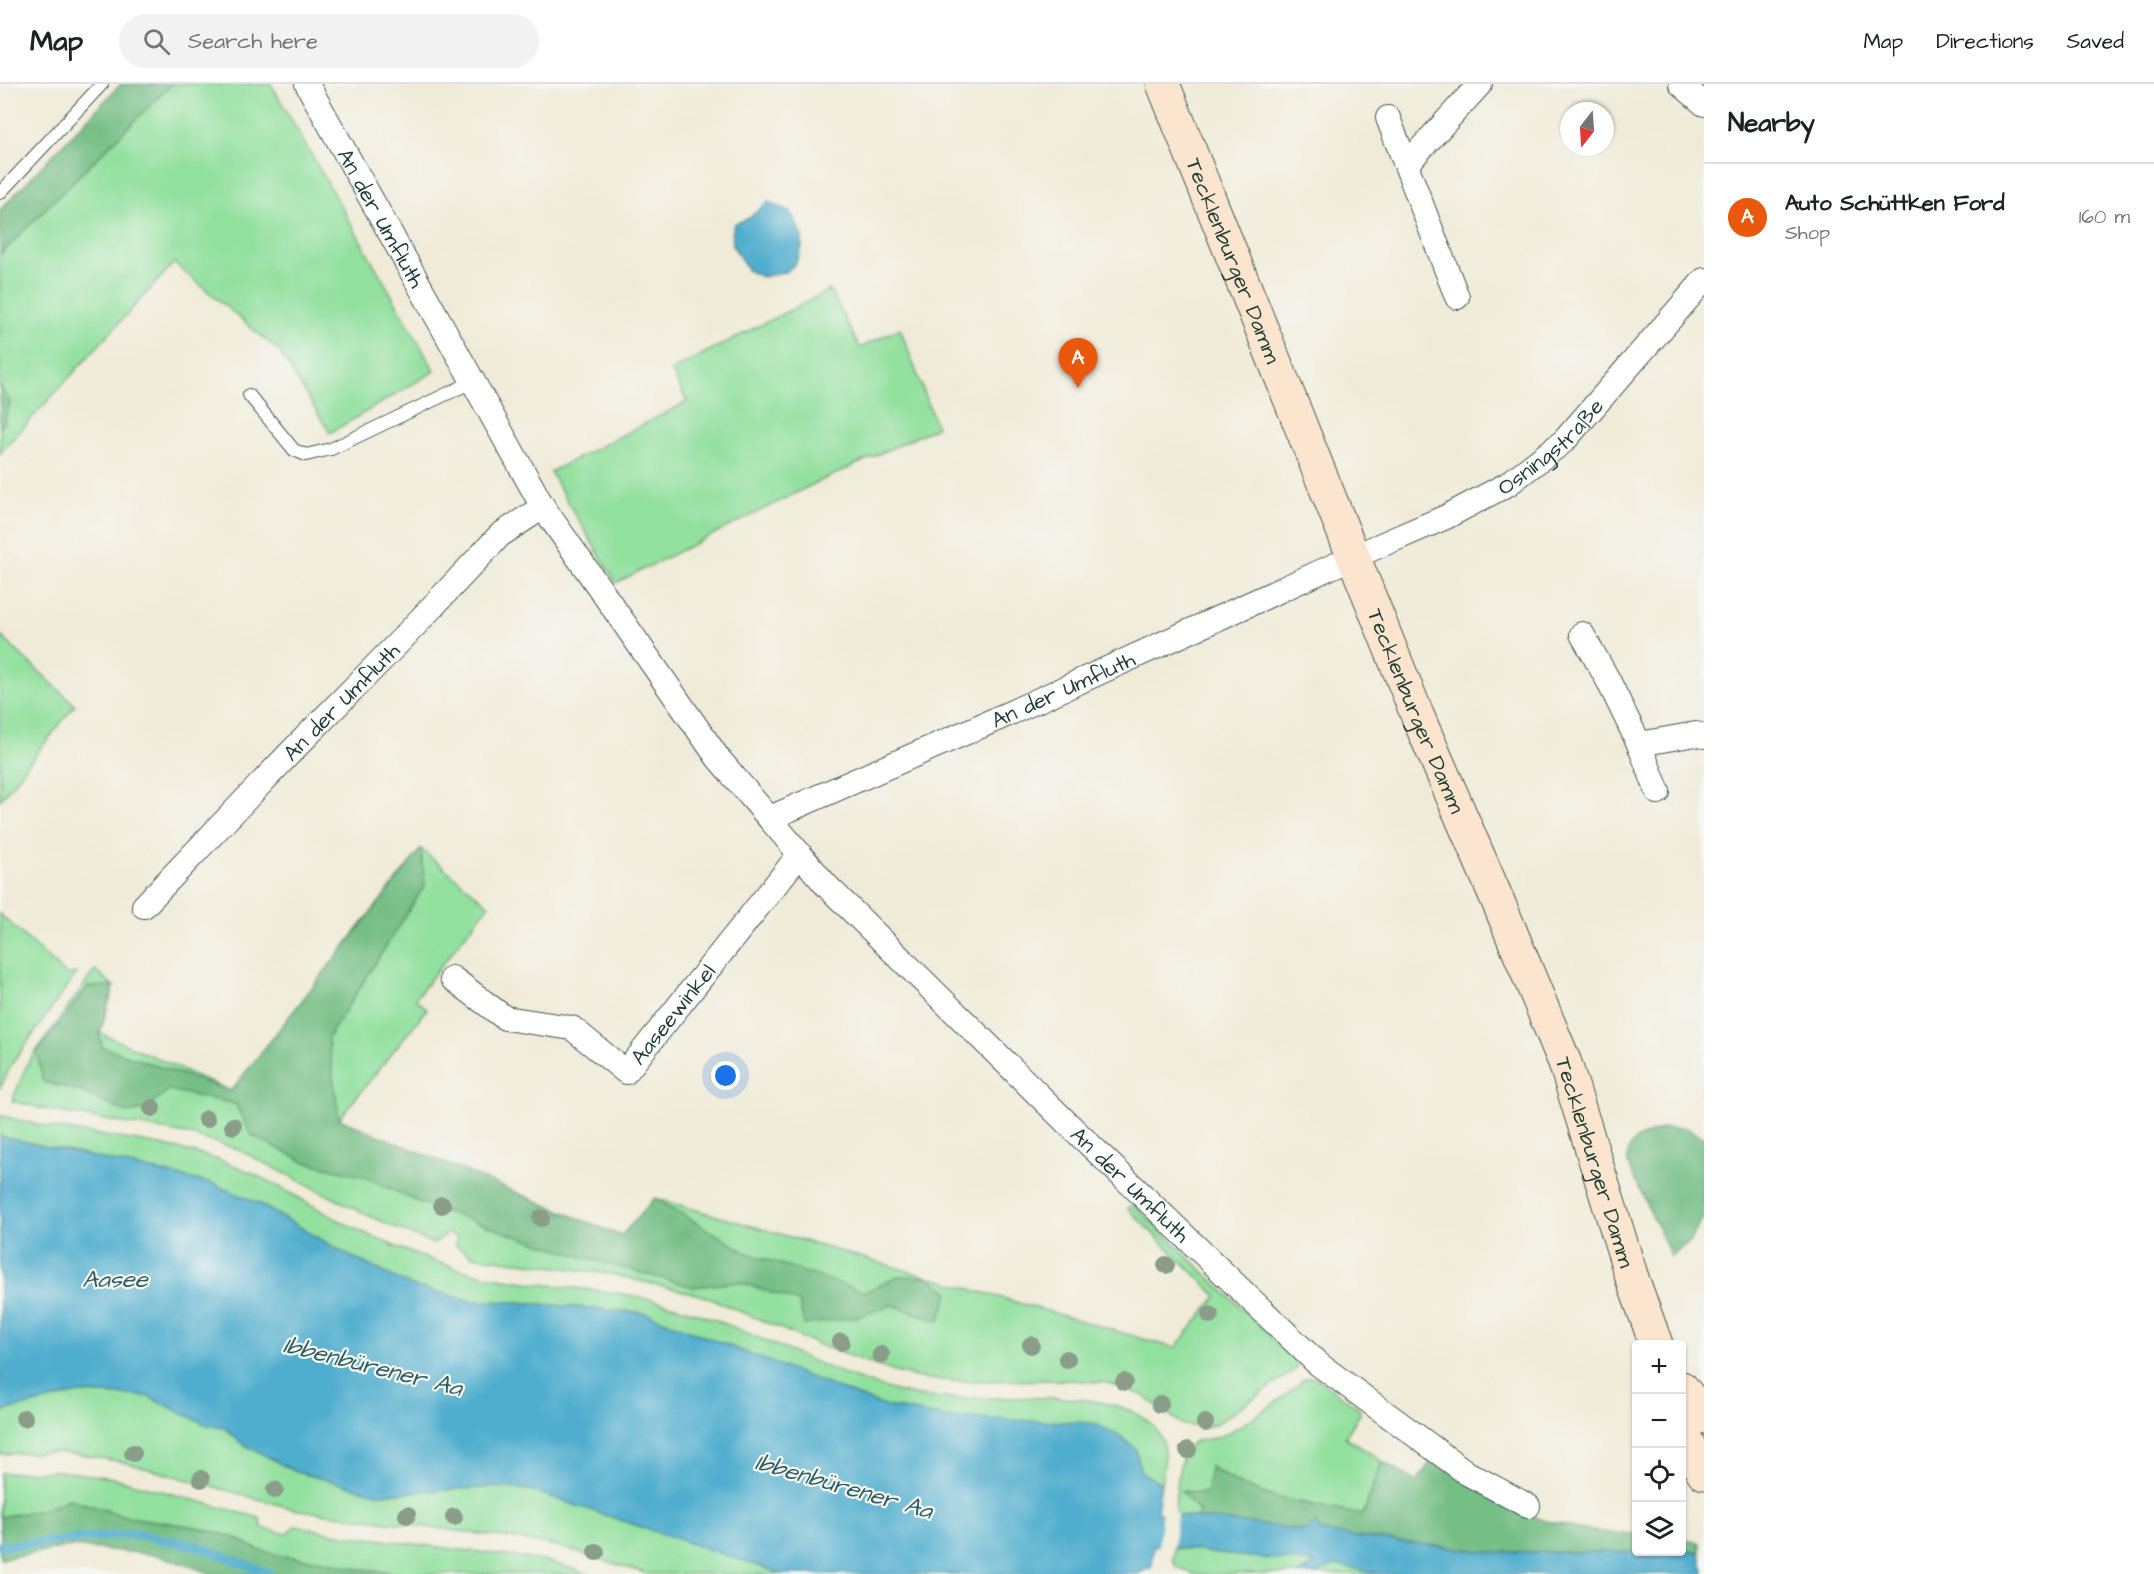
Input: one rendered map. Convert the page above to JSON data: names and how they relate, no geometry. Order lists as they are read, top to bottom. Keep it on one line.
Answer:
{"streets":{"main road":["Tecklenburger Damm"],"street":["An der Umfluth","Osningstraße","Aaseewinkel"]},"crossings":[["An der Umfluth","Tecklenburger Damm"],["An der Umfluth","Osningstraße"],["An der Umfluth","Aaseewinkel"],["Tecklenburger Damm","Osningstraße"]],"water":["Aasee","Ibbenbürener Aa"],"north":"bottom","page":{"header":"Map","search":"Search here","nav":["Map","Directions","Saved"],"heading":"Nearby","list":[{"mark":"A","name":"Auto Schüttken Ford","note":"Shop","value":"160 m"}],"pins":"A","map_buttons":["+","−"]}}
